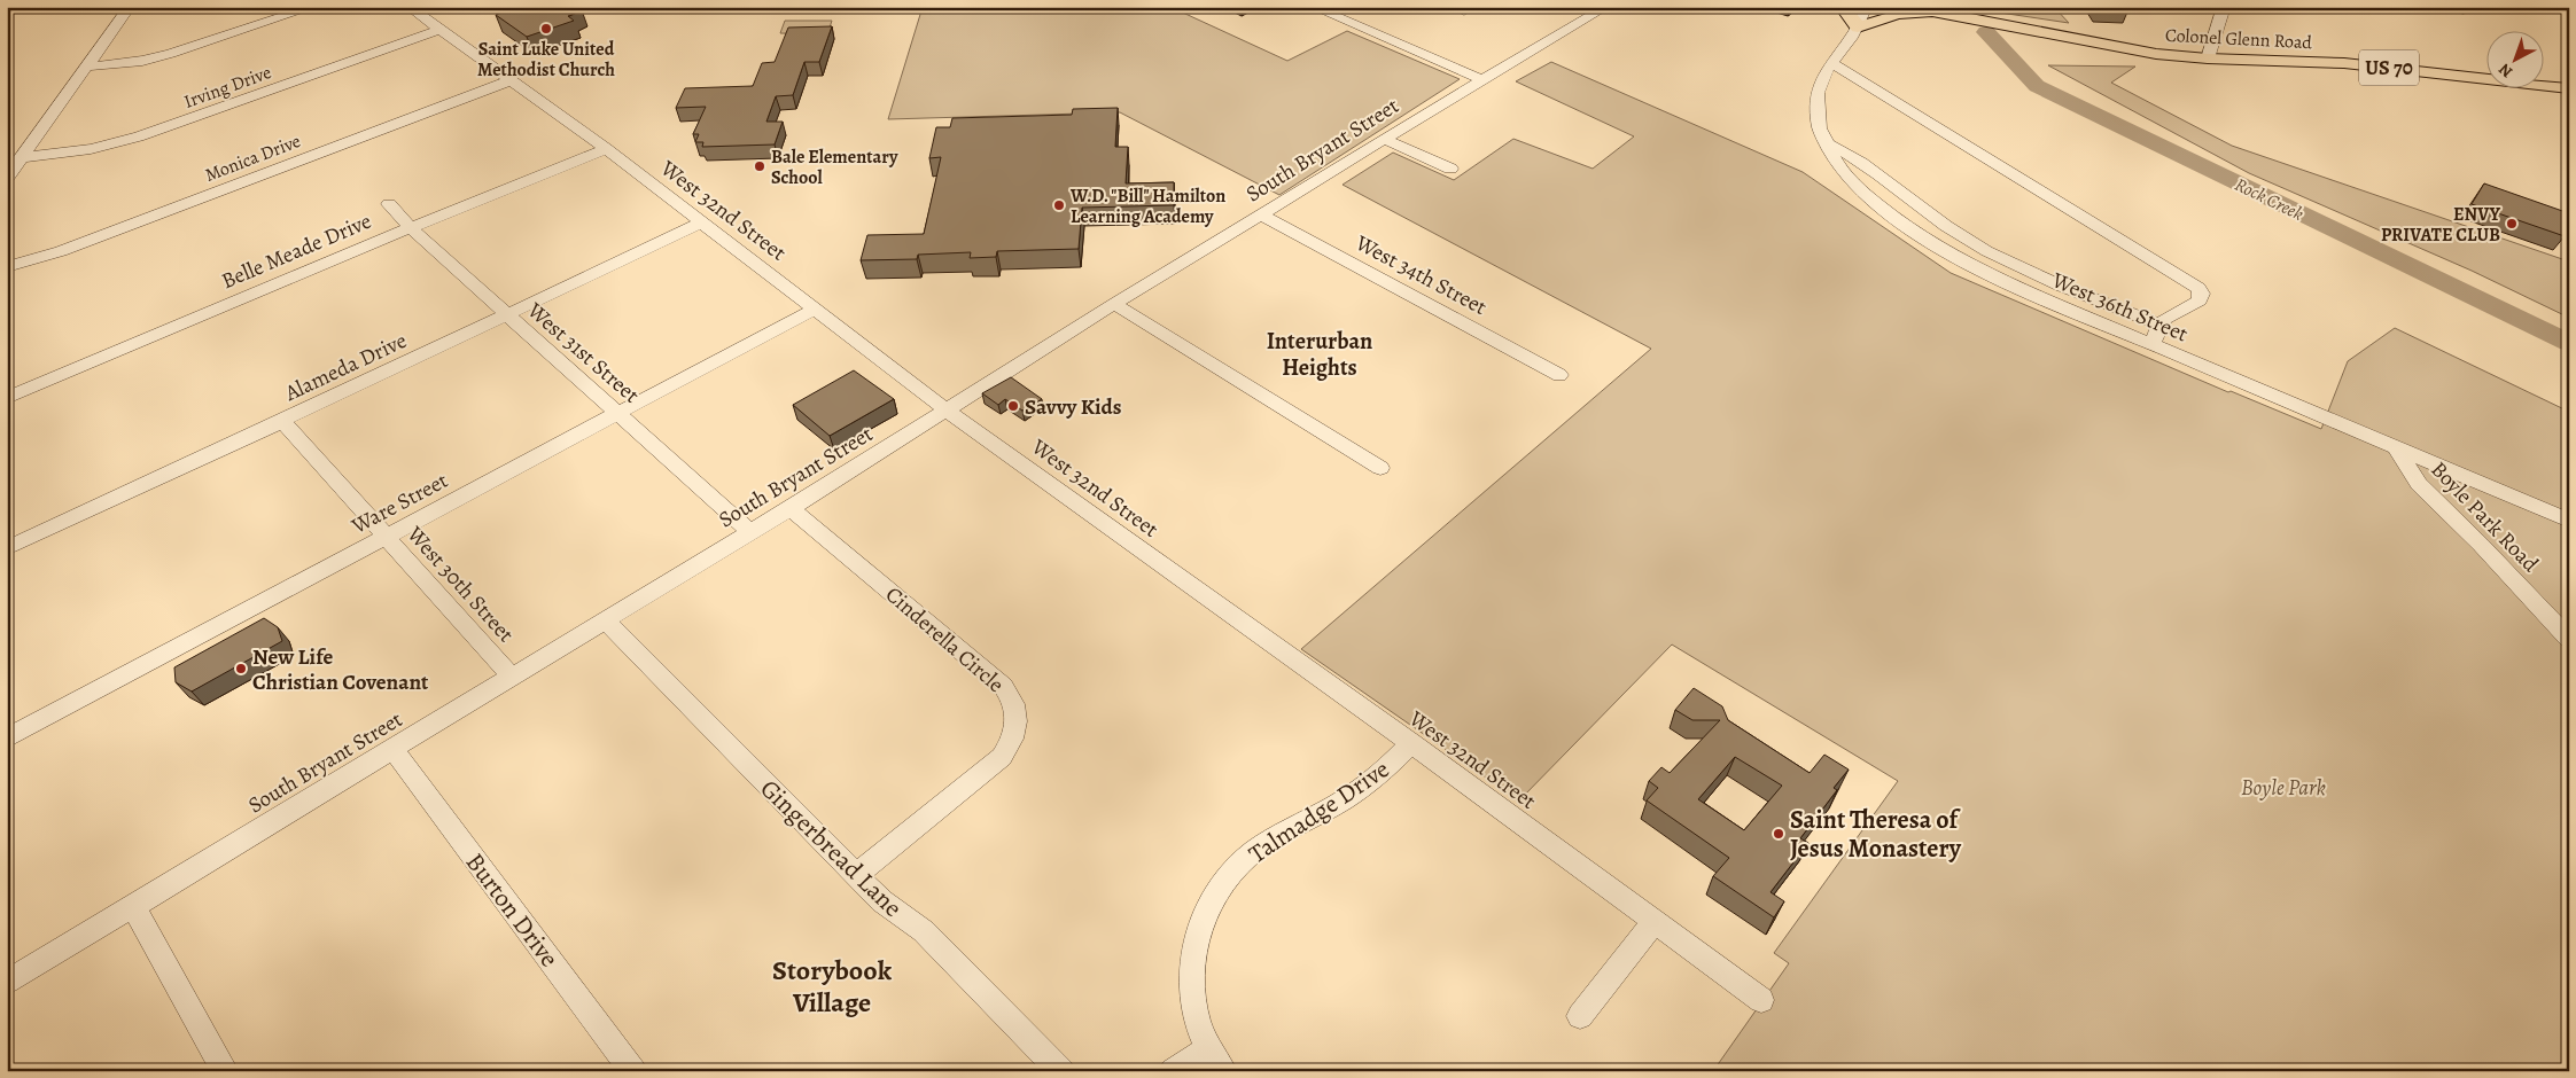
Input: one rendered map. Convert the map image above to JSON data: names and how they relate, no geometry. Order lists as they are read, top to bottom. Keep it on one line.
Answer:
{"streets":{"main road":["Colonel Glenn Road","US 70"],"street":["Irving Drive","South Bryant Street","Monica Drive","West 32nd Street","Belle Meade Drive","West 34th Street","West 36th Street","West 31st Street","Alameda Drive","Ware Street","Boyle Park Road","West 30th Street","Cinderella Circle","Talmadge Drive","Gingerbread Lane","Burton Drive"]},"crossings":[["Irving Drive","West 32nd Street"],["South Bryant Street","West 32nd Street"],["South Bryant Street","West 34th Street"],["South Bryant Street","West 31st Street"],["South Bryant Street","West 30th Street"],["South Bryant Street","Cinderella Circle"],["South Bryant Street","Gingerbread Lane"],["South Bryant Street","Burton Drive"],["Monica Drive","West 32nd Street"],["West 32nd Street","Belle Meade Drive"],["West 32nd Street","Alameda Drive"],["West 32nd Street","Ware Street"],["West 32nd Street","Talmadge Drive"],["Belle Meade Drive","West 31st Street"],["West 36th Street","Boyle Park Road"],["West 31st Street","Alameda Drive"],["West 31st Street","Ware Street"],["Alameda Drive","West 30th Street"],["Ware Street","West 30th Street"],["Cinderella Circle","Gingerbread Lane"]],"districts":["Interurban Heights","Storybook Village"],"water":["Rock Creek"],"parks":["Boyle Park"],"places":["Saint Luke United Methodist Church","Bale Elementary School","W.D. \"Bill\" Hamilton Learning Academy","ENVY PRIVATE CLUB","Savvy Kids","New Life Christian Covenant","Saint Theresa of Jesus Monastery"],"north":"bottom left"}
